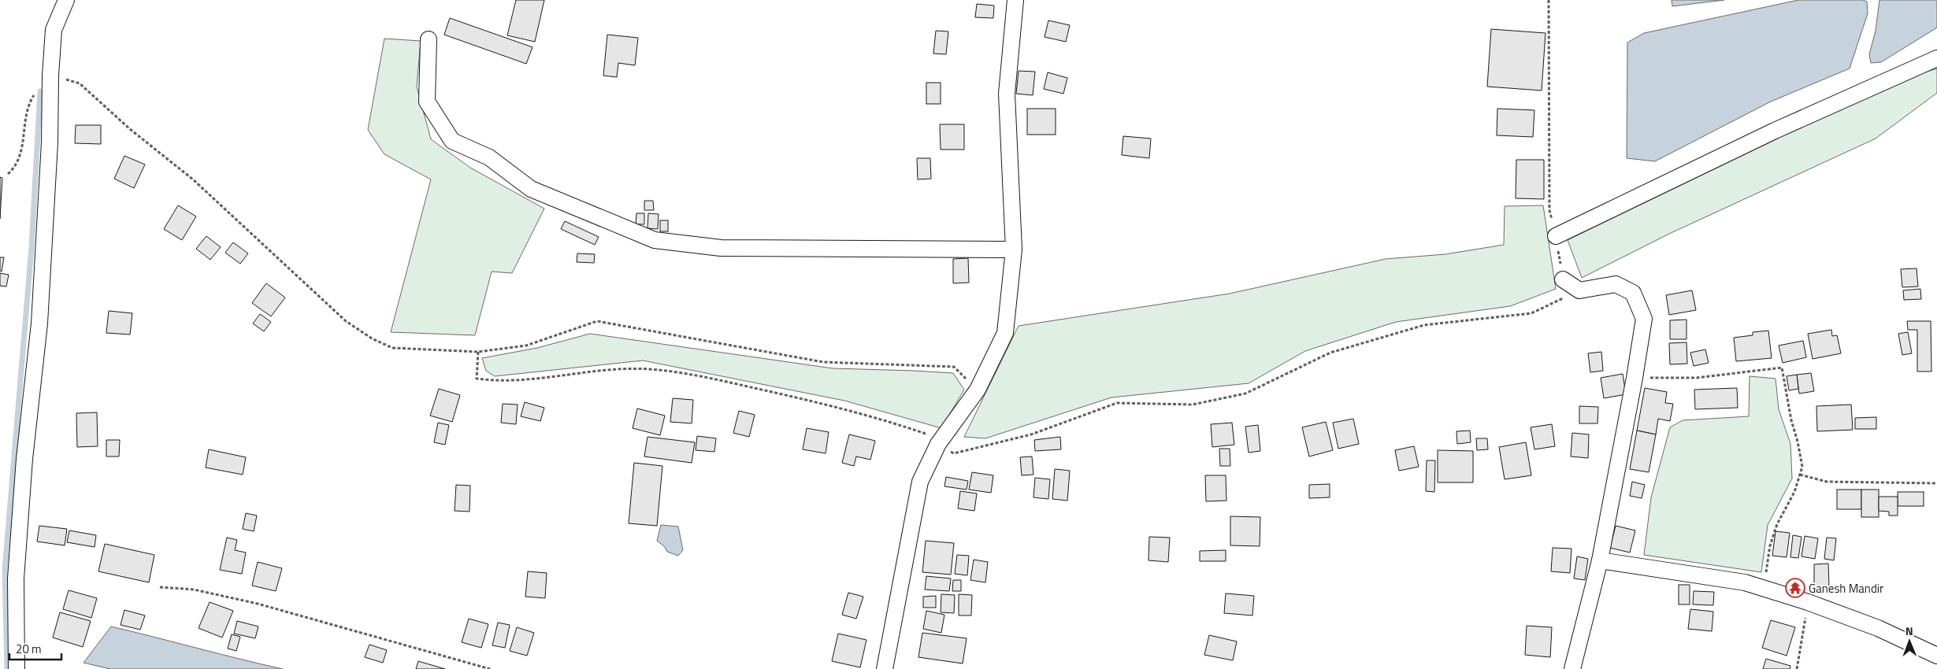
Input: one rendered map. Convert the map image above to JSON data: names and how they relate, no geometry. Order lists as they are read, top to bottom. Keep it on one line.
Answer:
{"places":{"temple":["Ganesh Mandir"]},"scale_bar":"20 m","north":"top"}
